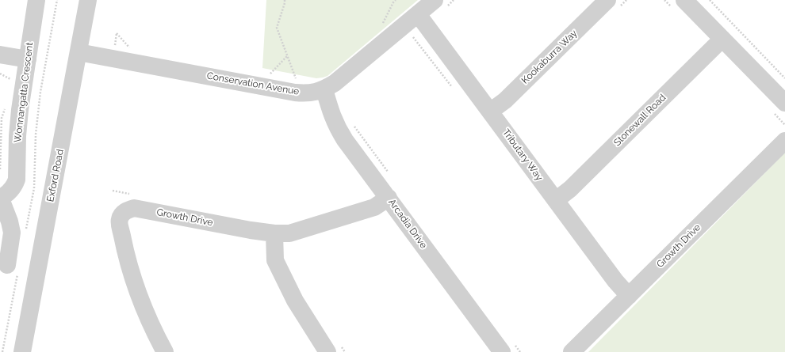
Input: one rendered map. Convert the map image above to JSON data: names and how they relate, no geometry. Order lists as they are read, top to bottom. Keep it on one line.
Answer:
{"streets":{"street":["Kookaburra Way","Conservation Avenue","Wonnangatta Crescent","Stonewall Road","Tributary Way","Exford Road","Growth Drive","Arcadia Drive"]},"crossings":[["Kookaburra Way","Tributary Way"],["Conservation Avenue","Tributary Way"],["Conservation Avenue","Exford Road"],["Conservation Avenue","Arcadia Drive"],["Stonewall Road","Tributary Way"],["Tributary Way","Growth Drive"],["Growth Drive","Arcadia Drive"]]}
